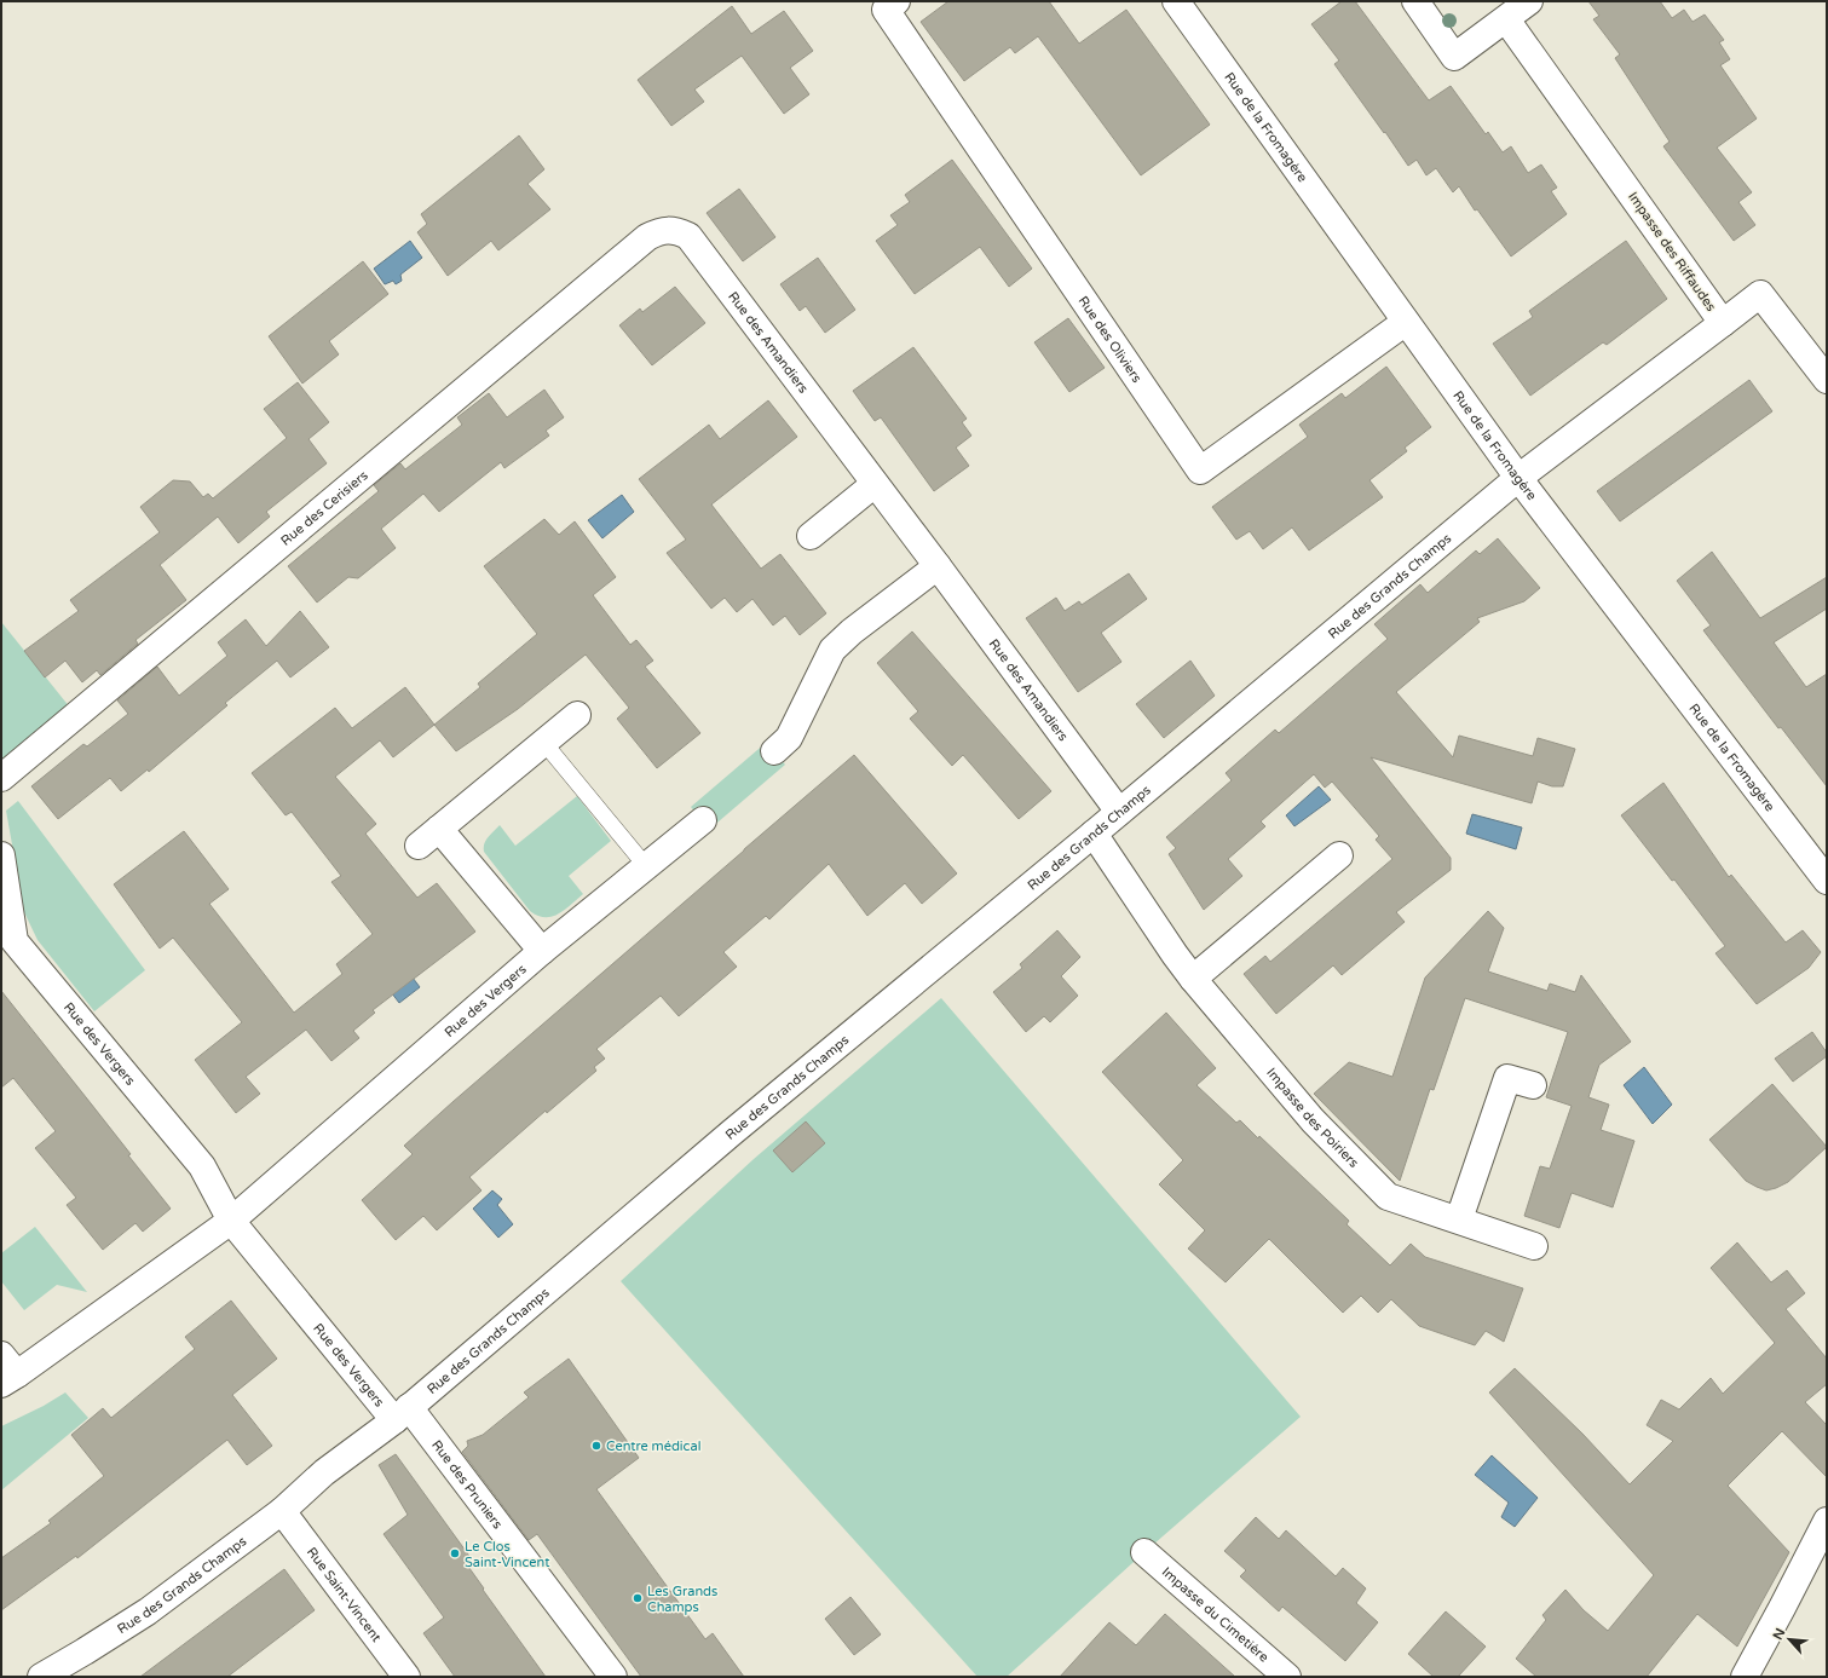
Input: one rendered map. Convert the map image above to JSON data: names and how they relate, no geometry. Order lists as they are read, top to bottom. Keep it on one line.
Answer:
{"streets":{"street":["Rue de la Fromagère","Impasse des Riffaudes","Rue des Oliviers","Rue des Amandiers","Rue des Cerisiers","Rue des Grands Champs","Rue des Vergers","Impasse des Poiriers","Rue des Pruniers","Rue Saint-Vincent","Impasse du Cimetière"]},"crossings":[["Rue de la Fromagère","Impasse des Riffaudes"],["Rue de la Fromagère","Rue des Oliviers"],["Rue de la Fromagère","Rue des Grands Champs"],["Impasse des Riffaudes","Rue des Grands Champs"],["Rue des Amandiers","Rue des Cerisiers"],["Rue des Amandiers","Rue des Grands Champs"],["Rue des Grands Champs","Rue des Vergers"],["Rue des Grands Champs","Impasse des Poiriers"],["Rue des Grands Champs","Rue des Pruniers"],["Rue des Grands Champs","Rue Saint-Vincent"],["Rue des Vergers","Rue des Pruniers"]],"places":["Centre médical","Le Clos Saint-Vincent","Les Grands Champs"],"north":"top left"}
